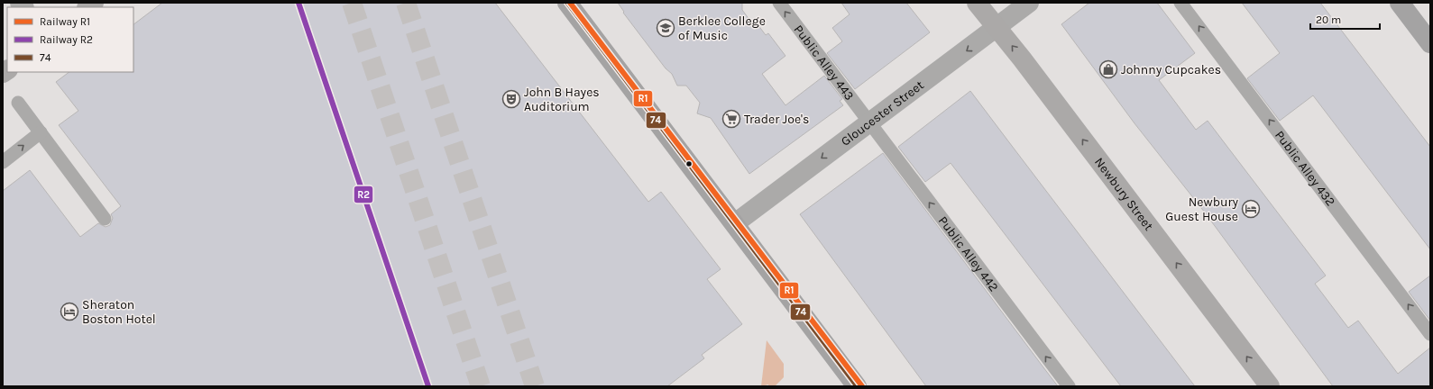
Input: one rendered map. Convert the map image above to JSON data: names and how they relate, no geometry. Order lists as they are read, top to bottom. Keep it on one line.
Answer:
{"streets":{"main road":["Newbury Street"],"street":["Gloucester Street"],"lane":["Public Alley 443","Public Alley 432","Public Alley 442"]},"crossings":[["Public Alley 443","Gloucester Street"],["Public Alley 443","Public Alley 442"],["Gloucester Street","Newbury Street"],["Gloucester Street","Public Alley 442"]],"one_way":["Public Alley 443","Gloucester Street","Public Alley 432","Newbury Street","Public Alley 442"],"places":{"school or university":["Berklee College of Music"],"shop":["Johnny Cupcakes"],"theatre":["John B Hayes Auditorium"],"supermarket":["Trader Joe's"],"hotel":["Newbury Guest House","Sheraton Boston Hotel"]},"lines":["rail line R1","rail line R2","transit line 74"],"legend":["Railway R1","Railway R2","74"],"scale_bar":"20 m"}
